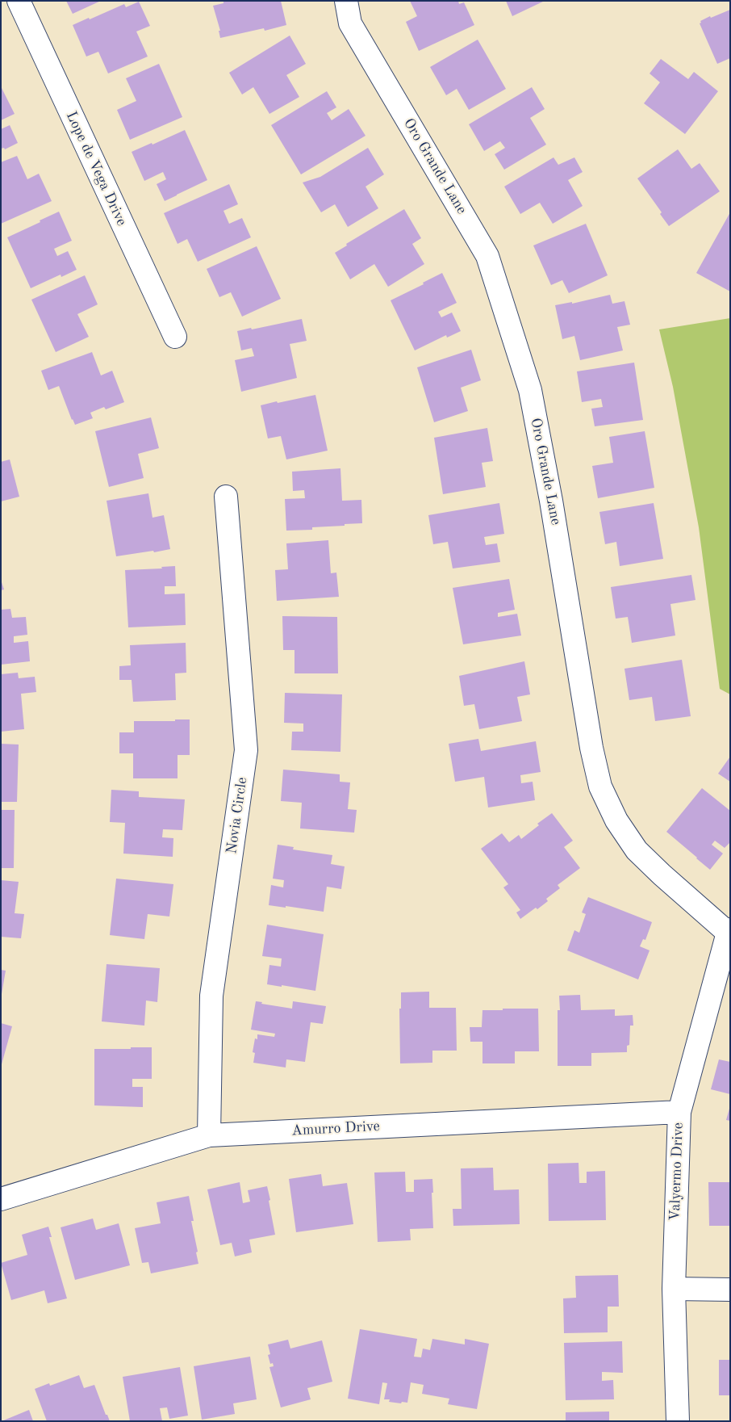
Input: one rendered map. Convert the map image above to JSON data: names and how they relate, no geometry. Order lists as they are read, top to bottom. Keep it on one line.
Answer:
{"streets":{"street":["Oro Grande Lane","Lope de Vega Drive","Novia Circle","Amurro Drive","Valyermo Drive"]},"crossings":[["Oro Grande Lane","Valyermo Drive"],["Novia Circle","Amurro Drive"],["Amurro Drive","Valyermo Drive"]]}
